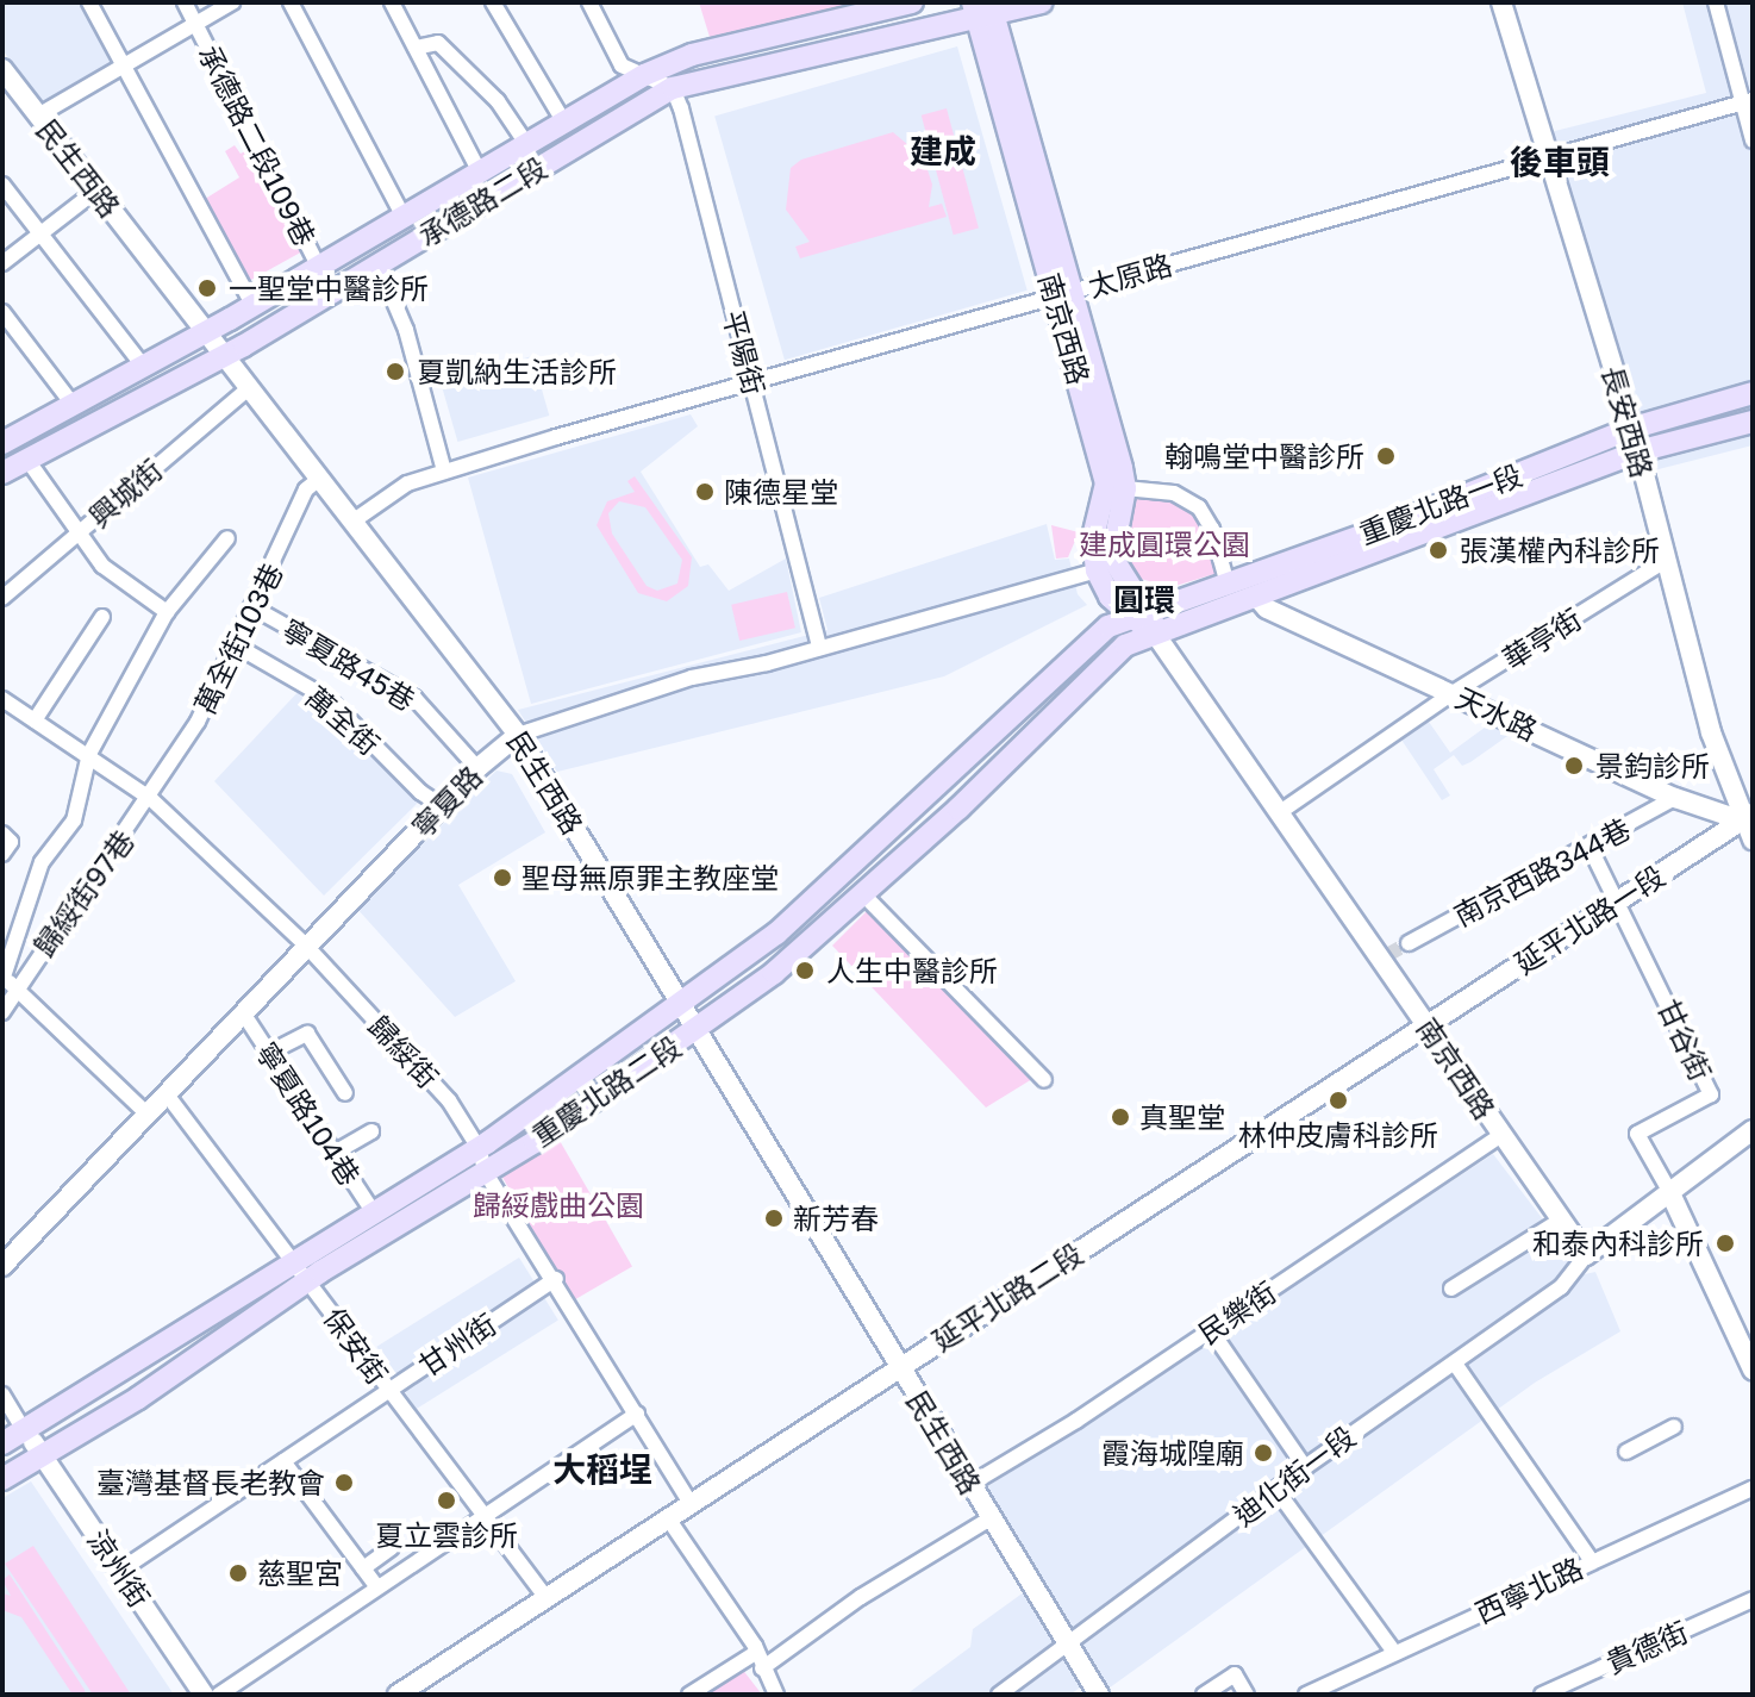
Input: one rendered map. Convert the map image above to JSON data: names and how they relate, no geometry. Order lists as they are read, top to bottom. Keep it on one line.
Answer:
{"streets":{"main road":["承德路二段","南京西路","重慶北路一段","重慶北路二段"],"street":["承德路二段109巷","民生西路","太原路","平陽街","長安西路","興城街","萬全街103巷","華亭街","寧夏路45巷","天水路","萬全街","寧夏路","南京西路344巷","歸綏街97巷","延平北路一段","甘谷街","歸綏街","寧夏路104巷","延平北路二段","民樂街","甘州街","保安街","迪化街一段","涼州街","西寧北路","貴德街"]},"crossings":[["承德路二段109巷","承德路二段"],["民生西路","承德路二段"],["民生西路","太原路"],["民生西路","興城街"],["民生西路","萬全街103巷"],["民生西路","寧夏路"],["民生西路","重慶北路二段"],["民生西路","延平北路二段"],["民生西路","民樂街"],["民生西路","迪化街一段"],["承德路二段","南京西路"],["承德路二段","平陽街"],["太原路","南京西路"],["太原路","平陽街"],["太原路","長安西路"],["南京西路","重慶北路一段"],["南京西路","華亭街"],["南京西路","寧夏路"],["南京西路","延平北路一段"],["南京西路","重慶北路二段"],["南京西路","延平北路二段"],["南京西路","民樂街"],["南京西路","迪化街一段"],["平陽街","寧夏路"],["長安西路","重慶北路一段"],["長安西路","華亭街"],["長安西路","天水路"],["長安西路","延平北路一段"],["重慶北路一段","天水路"],["重慶北路一段","重慶北路二段"],["萬全街103巷","寧夏路45巷"],["萬全街103巷","萬全街"],["萬全街103巷","歸綏街97巷"],["萬全街103巷","歸綏街"],["華亭街","天水路"],["寧夏路45巷","寧夏路"],["天水路","南京西路344巷"],["天水路","延平北路一段"],["萬全街","寧夏路"],["寧夏路","歸綏街"],["寧夏路","寧夏路104巷"],["寧夏路","保安街"],["歸綏街97巷","歸綏街"],["延平北路一段","甘谷街"],["延平北路一段","延平北路二段"],["歸綏街","重慶北路二段"],["歸綏街","延平北路二段"],["歸綏街","甘州街"],["重慶北路二段","寧夏路104巷"],["重慶北路二段","保安街"],["重慶北路二段","涼州街"],["延平北路二段","保安街"],["甘州街","保安街"],["甘州街","涼州街"]],"districts":["建成","後車頭","圓環","大稻埕"],"parks":["建成圓環公園","歸綏戲曲公園"],"places":["一聖堂中醫診所","夏凱納生活診所","翰鳴堂中醫診所","陳德星堂","張漢權內科診所","景鈞診所","聖母無原罪主教座堂","人生中醫診所","林仲皮膚科診所","真聖堂","新芳春","和泰內科診所","霞海城隍廟","臺灣基督長老教會","夏立雲診所","慈聖宮"]}
